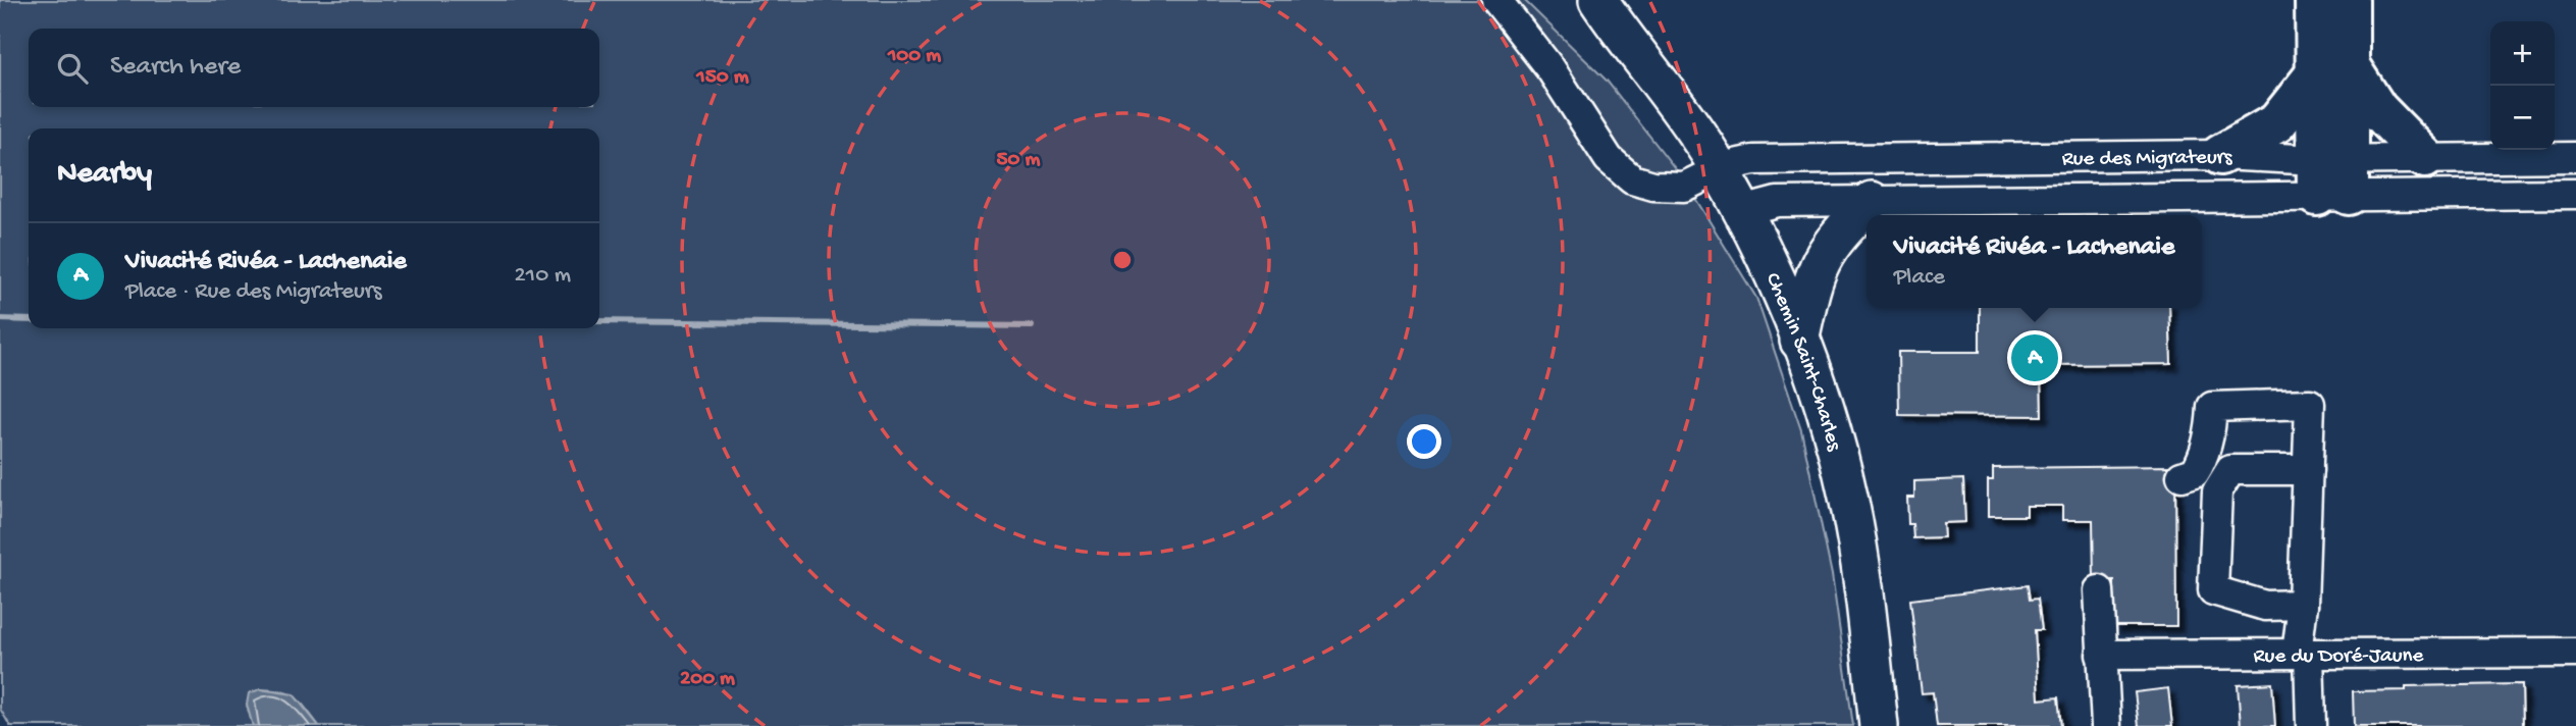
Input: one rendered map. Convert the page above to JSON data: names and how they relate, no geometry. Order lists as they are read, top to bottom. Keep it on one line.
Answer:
{"streets":{"main road":["Chemin Saint-Charles"],"street":["Rue des Migrateurs","Rue du Doré-Jaune"]},"crossings":[["Rue des Migrateurs","Chemin Saint-Charles"]],"page":{"map_buttons":["+","−"],"search":"Search here","heading":"Nearby","popup":["Vivacité Rivéa - Lachenaie","Place"],"list":[{"mark":"A","name":"Vivacité Rivéa - Lachenaie","note":"Place · Rue des Migrateurs","value":"210 m"}],"pins":"A"},"rings":["100 m","150 m","50 m","200 m"]}
